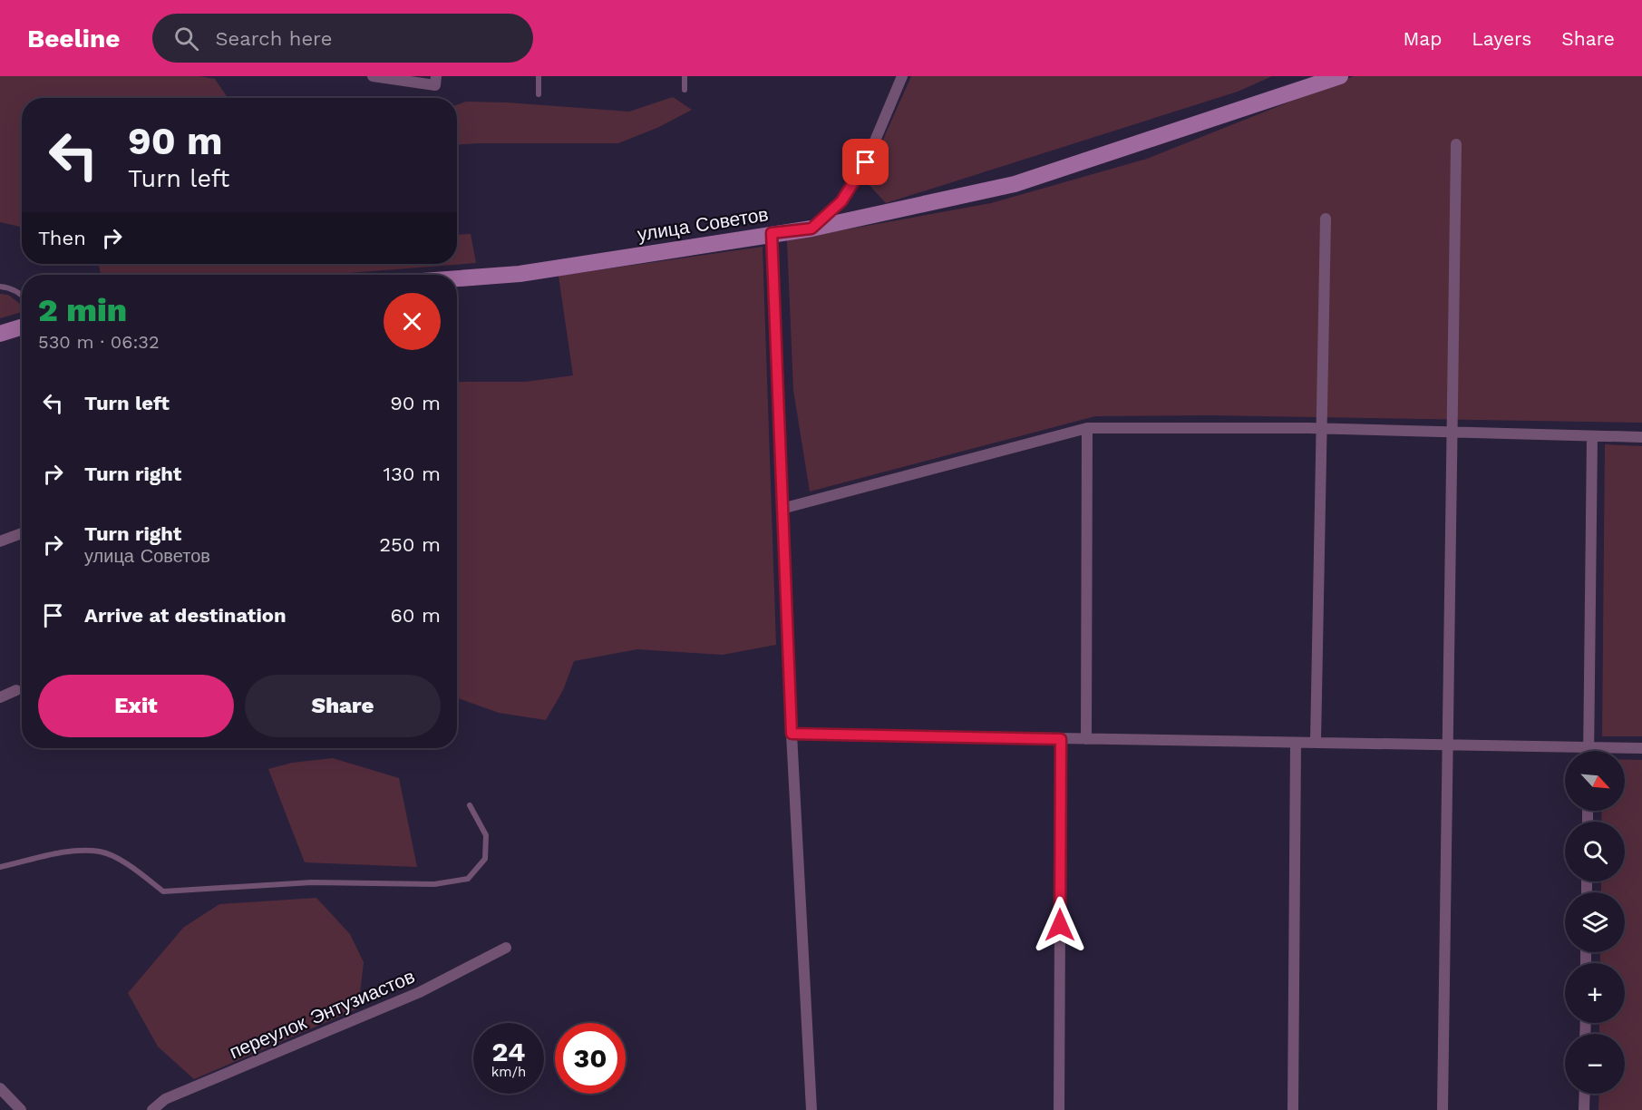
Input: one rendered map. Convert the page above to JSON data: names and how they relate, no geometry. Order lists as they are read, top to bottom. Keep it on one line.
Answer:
{"streets":{"main road":["улица Советов"],"street":["переулок Энтузиастов"]},"north":"bottom right","page":{"header":"Beeline","search":"Search here","nav":["Map","Layers","Share"],"turn":["90 m","Turn left"],"then":"Then","heading":["2 min","530 m · 06:32"],"list":[{"name":"Turn left","value":"90 m"},{"name":"Turn right","value":"130 m"},{"name":"Turn right","note":"улица Советов","value":"250 m"},{"name":"Arrive at destination","value":"60 m"}],"buttons":["Exit","Share"],"map_buttons":["+","−"],"speed":"24 km/h","limit":"30"}}
